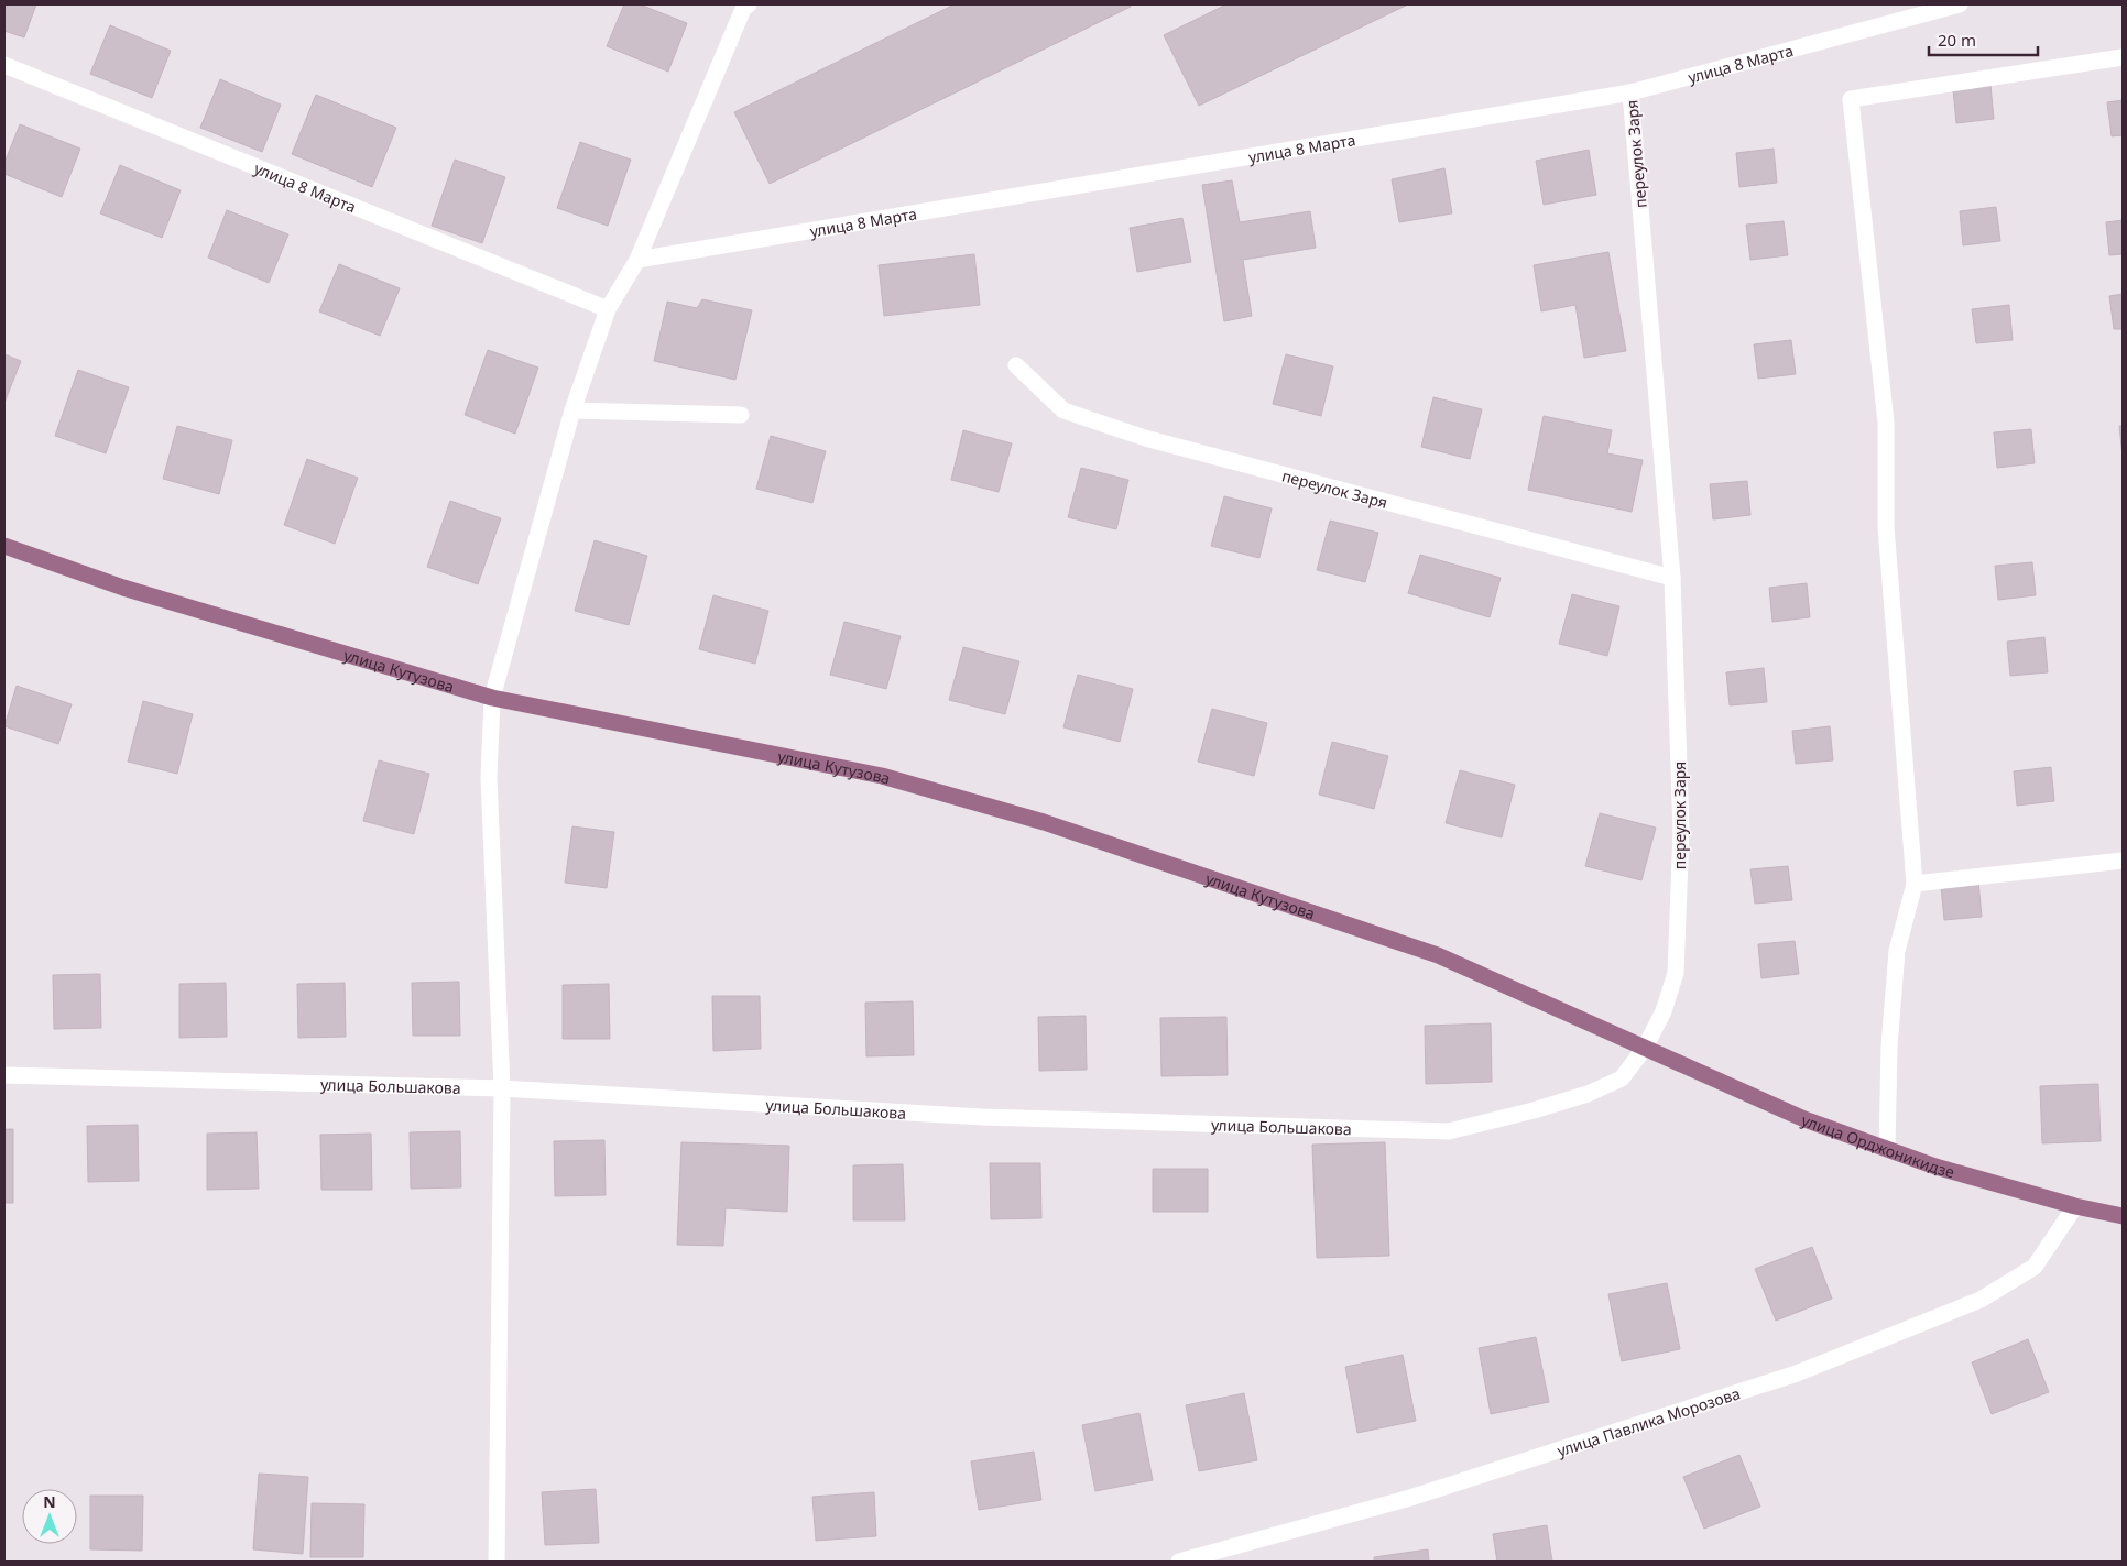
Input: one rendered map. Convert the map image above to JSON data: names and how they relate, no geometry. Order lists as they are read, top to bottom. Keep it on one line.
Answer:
{"streets":{"main road":["улица Кутузова","улица Орджоникидзе"],"street":["улица 8 Марта","переулок Заря","улица Большакова","улица Павлика Морозова"]},"crossings":[["улица 8 Марта","переулок Заря"],["переулок Заря","улица Кутузова"],["переулок Заря","улица Большакова"],["переулок Заря","улица Орджоникидзе"],["улица Кутузова","улица Большакова"],["улица Кутузова","улица Орджоникидзе"],["улица Большакова","улица Орджоникидзе"],["улица Орджоникидзе","улица Павлика Морозова"]],"scale_bar":"20 m","north":"top"}
